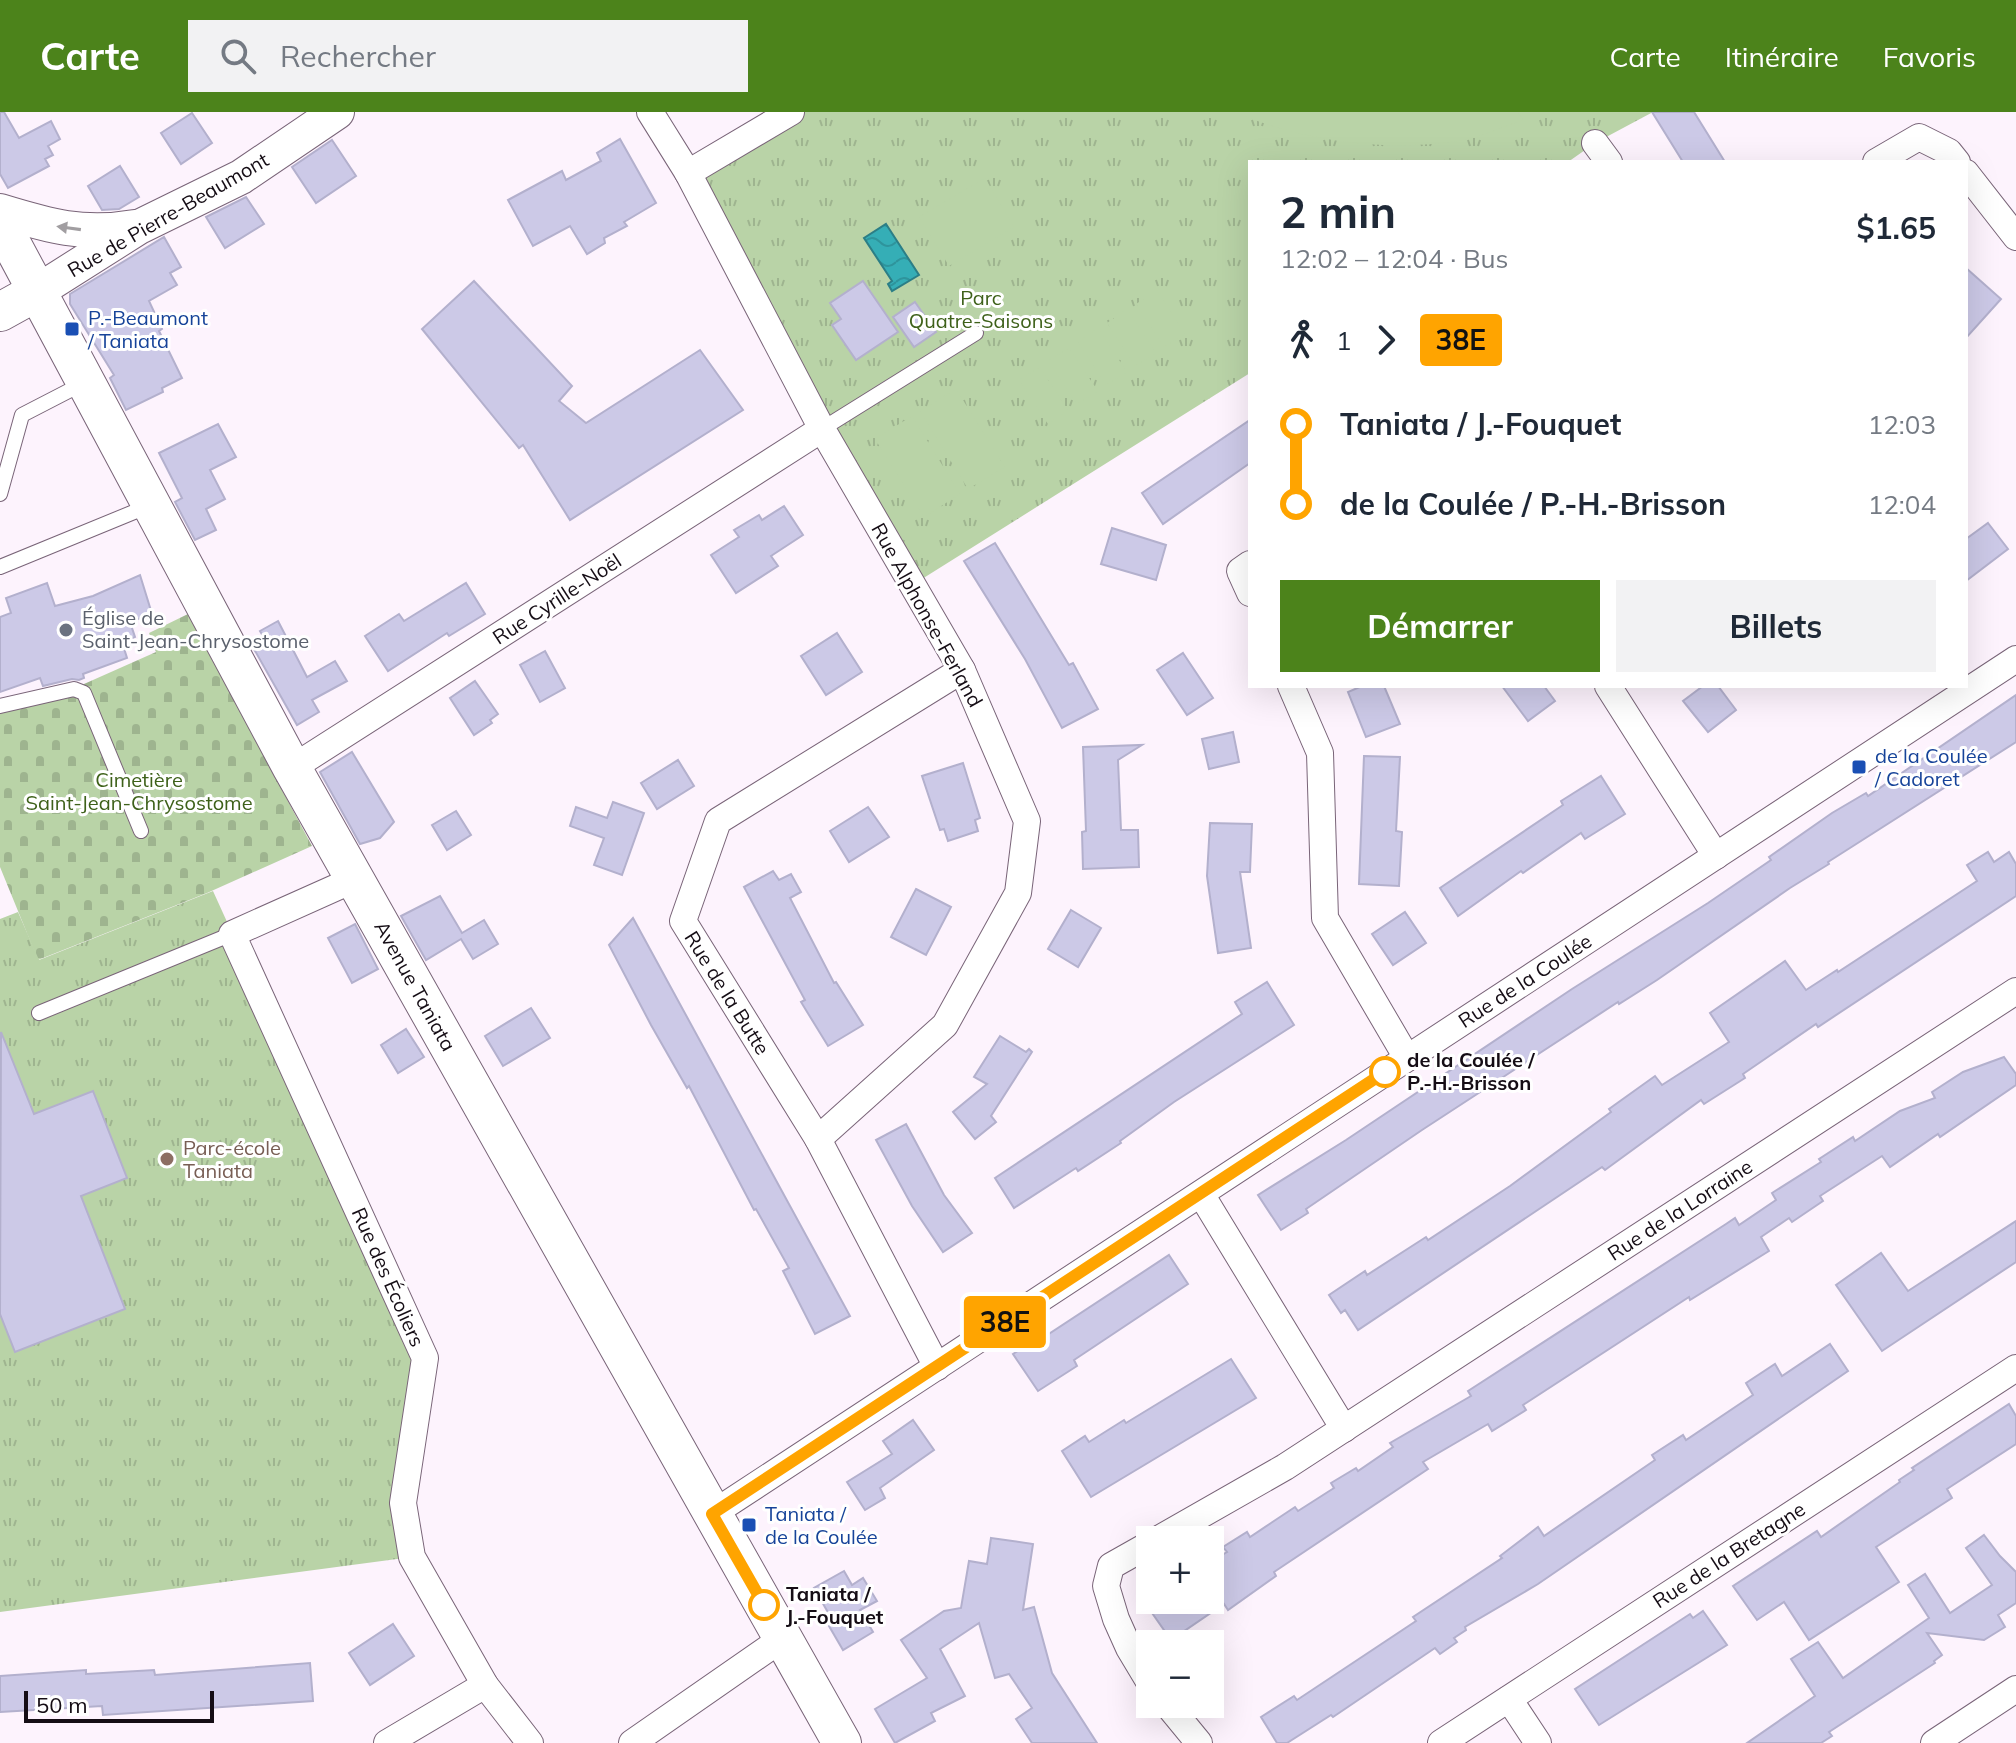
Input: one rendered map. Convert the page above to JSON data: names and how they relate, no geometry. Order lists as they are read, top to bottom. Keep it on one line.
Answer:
{"streets":{"main road":["Avenue Taniata"],"street":["Rue de Pierre-Beaumont","Rue Cyrille-Noël","Rue Alphonse-Ferland","Rue de la Coulée","Rue de la Butte","Rue de la Lorraine","Rue des Écoliers","Rue de la Bretagne"]},"crossings":[["Rue de Pierre-Beaumont","Avenue Taniata"],["Rue Cyrille-Noël","Rue Alphonse-Ferland"],["Rue Cyrille-Noël","Avenue Taniata"],["Rue Alphonse-Ferland","Rue de la Butte"],["Rue de la Coulée","Avenue Taniata"],["Rue de la Coulée","Rue de la Butte"]],"parks":["Parc Quatre-Saisons","Cimetière Saint-Jean-Chrysostome"],"places":{"transit":["P.-Beaumont / Taniata","de la Coulée / Cadoret","Taniata / de la Coulée"],"other":["Église de Saint-Jean-Chrysostome","de la Coulée / P.-H.-Brisson","Parc-école Taniata","Taniata / J.-Fouquet"]},"lines":["bus line 38E"],"scale_bar":"50 m","page":{"header":"Carte","search":"Rechercher","nav":["Carte","Itinéraire","Favoris"],"on_map":"38E","heading":["2 min","12:02 – 12:04 · Bus","$1.65"],"legs":["1","38E"],"list":[{"name":"Taniata / J.-Fouquet","value":"12:03"},{"name":"de la Coulée / P.-H.-Brisson","value":"12:04"}],"buttons":["Démarrer","Billets"],"map_buttons":["+","−"],"scale":"50 m"}}
